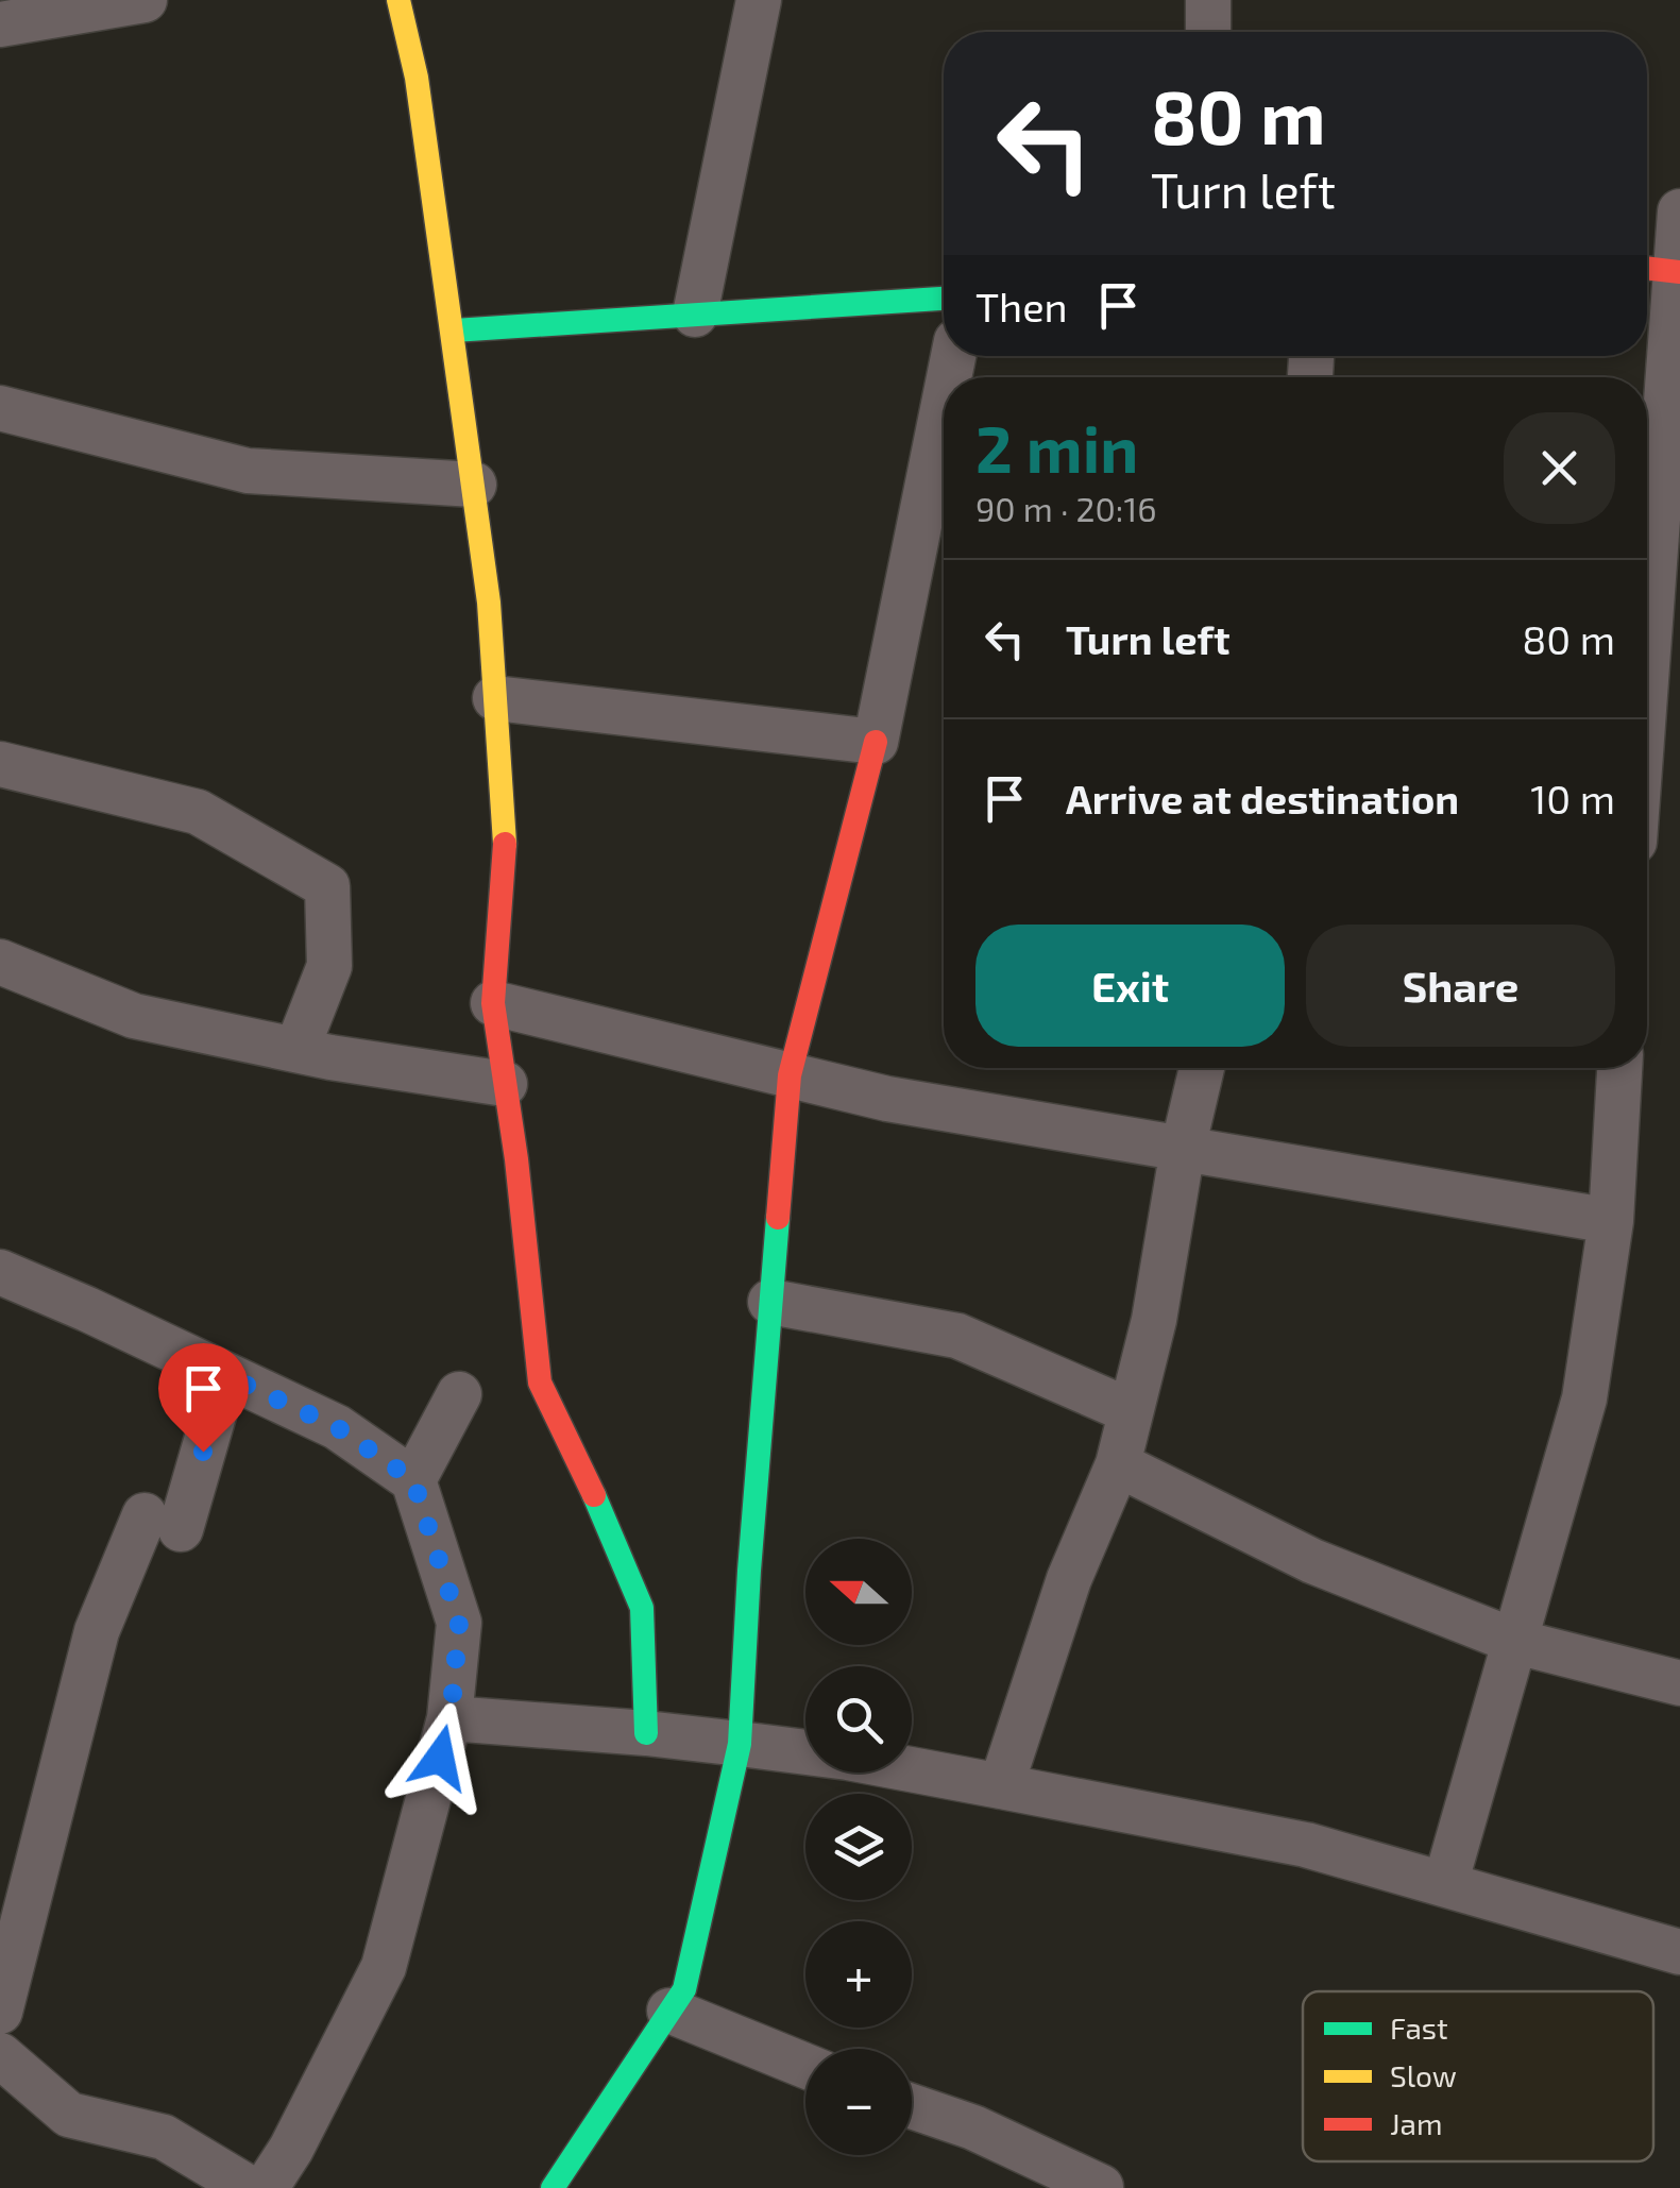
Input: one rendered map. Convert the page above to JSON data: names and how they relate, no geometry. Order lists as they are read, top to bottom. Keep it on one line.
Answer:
{"legend":["Fast","Slow","Jam"],"north":"left","page":{"turn":["80 m","Turn left"],"then":"Then","heading":["2 min","90 m · 20:16"],"list":[{"name":"Turn left","value":"80 m"},{"name":"Arrive at destination","value":"10 m"}],"buttons":["Exit","Share"],"map_buttons":["+","−"]}}
